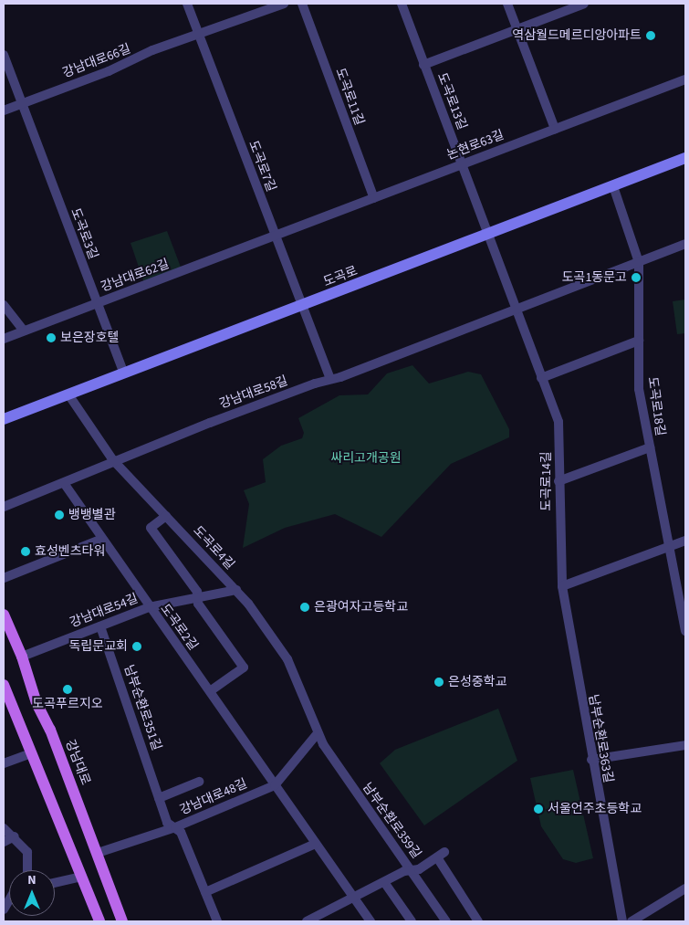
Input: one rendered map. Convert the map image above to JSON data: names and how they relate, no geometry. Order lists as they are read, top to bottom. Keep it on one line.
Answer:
{"streets":{"main road":["도곡로","강남대로"],"street":["강남대로66길","도곡로11길","도곡로13길","논현로63길","도곡로7길","도곡로3길","강남대로62길","강남대로58길","도곡로18길","도곡로14길","도곡로4길","강남대로54길","도곡로2길","남부순환로351길","남부순환로363길","강남대로48길","남부순환로359길"]},"crossings":[["강남대로66길","도곡로7길"],["강남대로66길","도곡로3길"],["도곡로11길","논현로63길"],["도곡로13길","논현로63길"],["도곡로13길","도곡로"],["도곡로13길","도곡로14길"],["논현로63길","도곡로7길"],["논현로63길","강남대로62길"],["도곡로7길","강남대로62길"],["도곡로7길","도곡로"],["도곡로7길","강남대로58길"],["도곡로3길","강남대로62길"],["도곡로3길","도곡로"],["도곡로","도곡로18길"],["도곡로","도곡로14길"],["도곡로","도곡로4길"],["강남대로58길","도곡로18길"],["강남대로58길","도곡로14길"],["강남대로58길","도곡로4길"],["강남대로58길","도곡로2길"],["도곡로14길","남부순환로363길"],["도곡로4길","강남대로54길"],["도곡로4길","강남대로48길"],["도곡로4길","남부순환로359길"],["강남대로54길","도곡로2길"],["강남대로54길","남부순환로351길"],["강남대로54길","강남대로"],["도곡로2길","강남대로48길"],["남부순환로351길","강남대로48길"],["강남대로","강남대로48길"],["강남대로48길","남부순환로359길"]],"parks":["싸리고개공원"],"places":["역삼월드메르디앙아파트","도곡1동문고","보은장호텔","뱅뱅별관","효성벤츠타워","은광여자고등학교","독립문교회","은성중학교","도곡푸르지오","서울언주초등학교"],"north":"top"}
